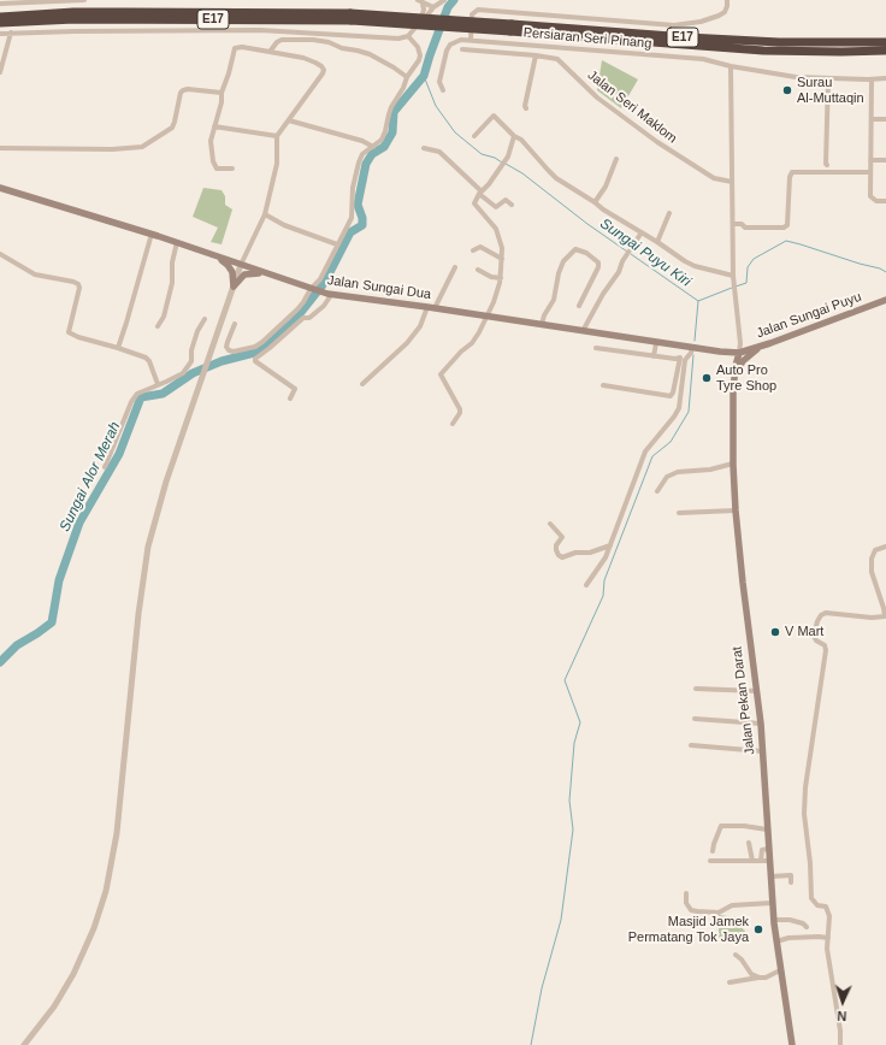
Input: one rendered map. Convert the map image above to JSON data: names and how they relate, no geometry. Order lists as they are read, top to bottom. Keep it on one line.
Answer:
{"streets":{"highway":["E17"],"main road":["Jalan Sungai Dua","Jalan Sungai Puyu","Jalan Pekan Darat"],"street":["Persiaran Seri Pinang","Jalan Seri Maklom"]},"crossings":[["Jalan Sungai Dua","Jalan Sungai Puyu"],["Jalan Sungai Dua","Jalan Pekan Darat"],["Jalan Sungai Puyu","Jalan Pekan Darat"]],"water":["Sungai Puyu Kiri","Sungai Alor Merah"],"places":["Surau Al-Muttaqin","Auto Pro Tyre Shop","V Mart","Masjid Jamek Permatang Tok Jaya"],"north":"bottom"}
